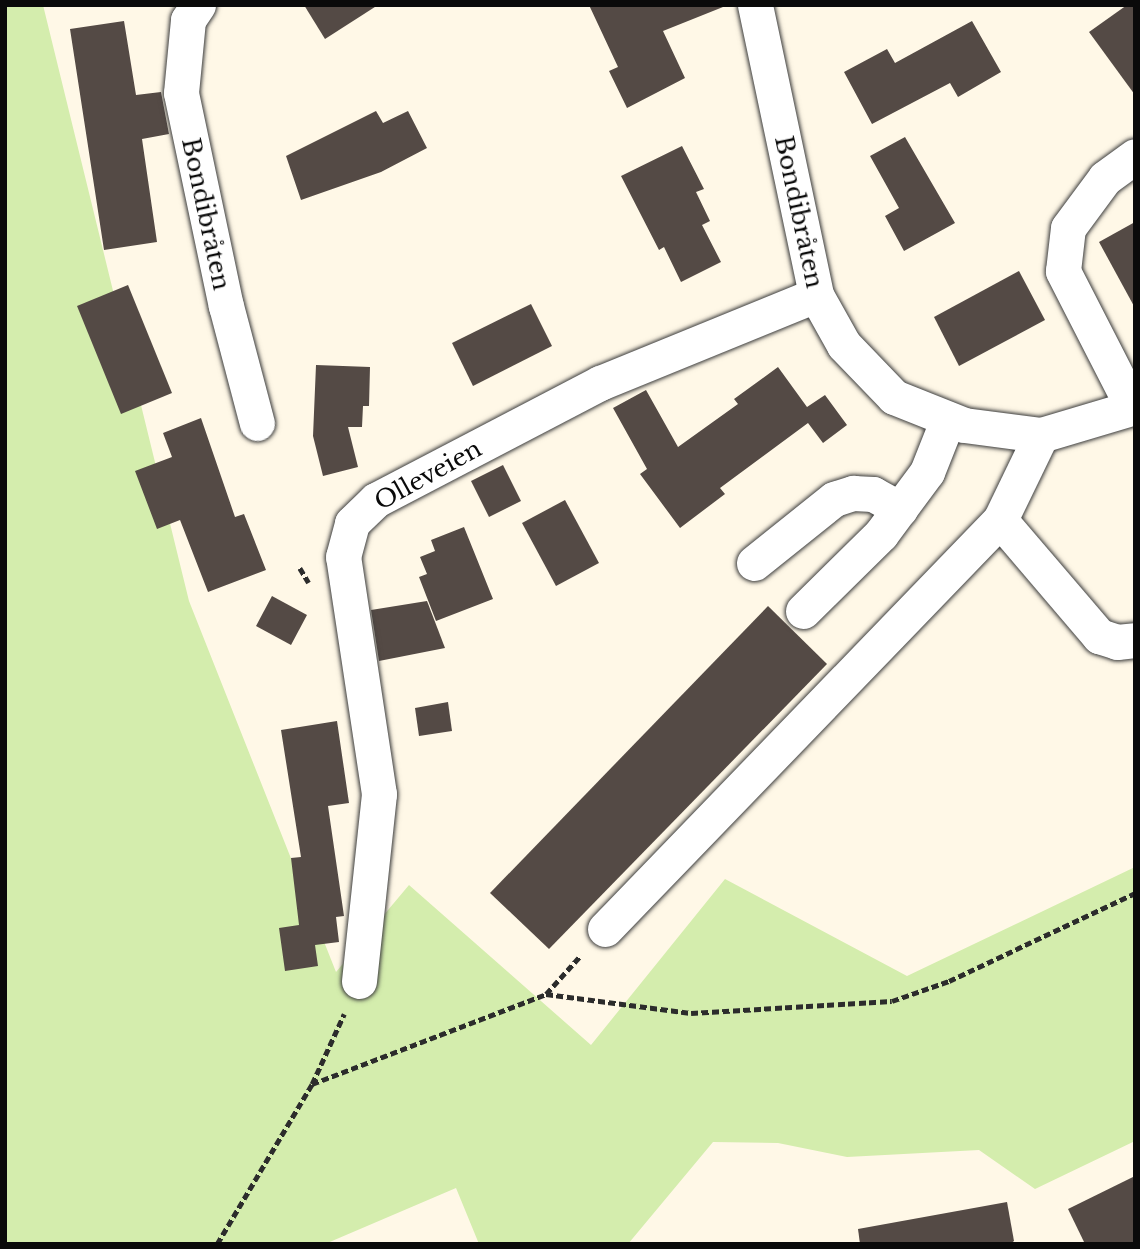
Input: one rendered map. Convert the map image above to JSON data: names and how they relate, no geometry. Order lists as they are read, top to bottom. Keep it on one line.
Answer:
{"streets":{"street":["Bondibråten","Olleveien"]},"crossings":[["Bondibråten","Olleveien"]]}
